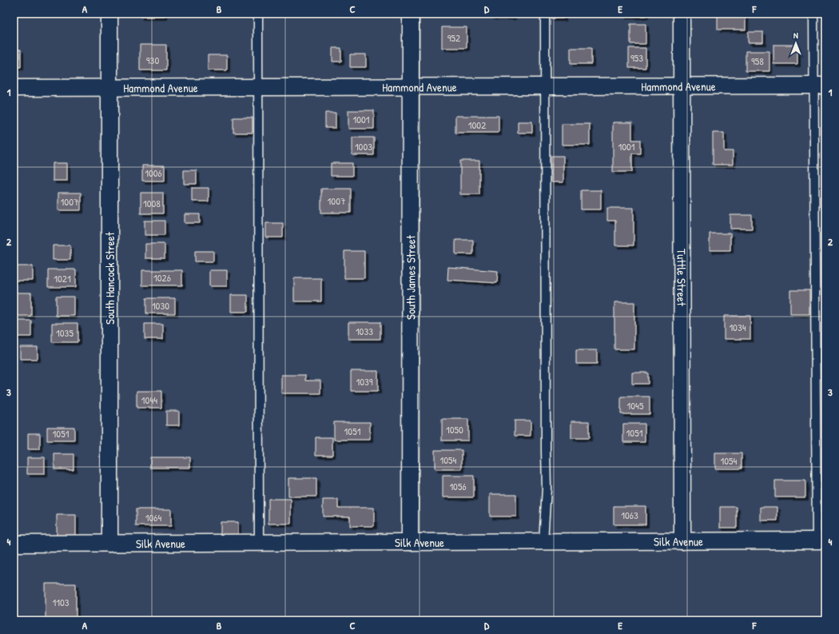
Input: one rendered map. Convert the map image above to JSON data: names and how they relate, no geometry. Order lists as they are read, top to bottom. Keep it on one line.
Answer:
{"streets":{"street":["Hammond Avenue","South James Street","Tuttle Street","South Hancock Street","Silk Avenue"]},"crossings":[["Hammond Avenue","South James Street"],["Hammond Avenue","Tuttle Street"],["Hammond Avenue","South Hancock Street"],["South James Street","Silk Avenue"],["Tuttle Street","Silk Avenue"],["South Hancock Street","Silk Avenue"]],"house_numbers":["952","953","930","958","1001","1002","1003","1001","1006","1007","1007","1008","1026","1021","1030","1034","1033","1035","1039","1044","1045","1050","1051","1051","1051","1054","1054","1056","1063","1064","1103"],"north":"top","grid":{"columns":["A","B","C","D","E","F"],"rows":["1","2","3","4"]}}
